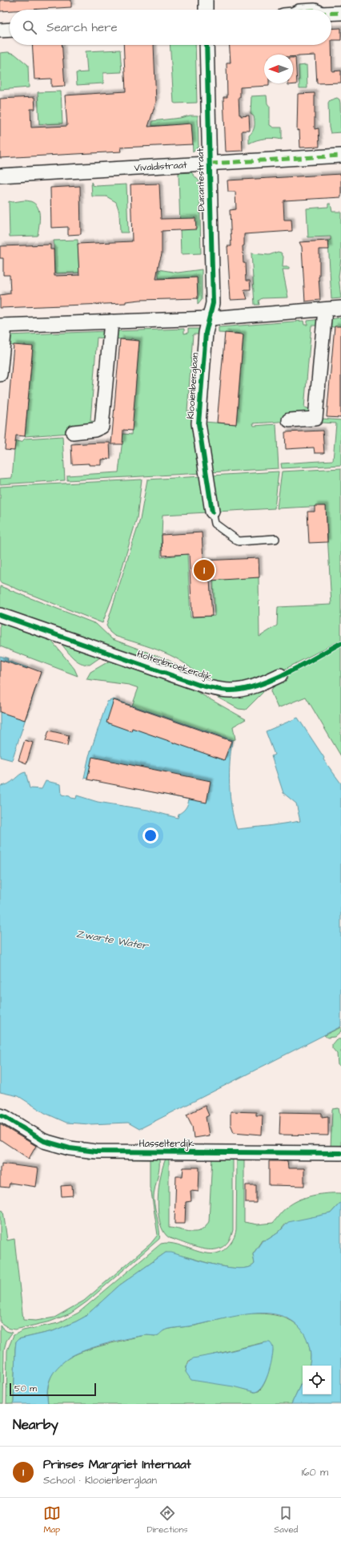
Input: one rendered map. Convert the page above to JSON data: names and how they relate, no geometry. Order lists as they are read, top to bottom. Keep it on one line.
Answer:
{"streets":{"street":["Vivaldistraat","Durantestraat","Klooienberglaan","Holtenbroekerdijk","Hasselterdijk"]},"crossings":[["Vivaldistraat","Durantestraat"],["Durantestraat","Klooienberglaan"]],"water":["Zwarte Water"],"scale_bar":"50 m","north":"left","page":{"search":"Search here","pins":"1","scale":"50 m","heading":"Nearby","list":[{"mark":"1","name":"Prinses Margriet Internaat","note":"School · Klooienberglaan","value":"160 m"}],"nav":["Map","Directions","Saved"]}}
